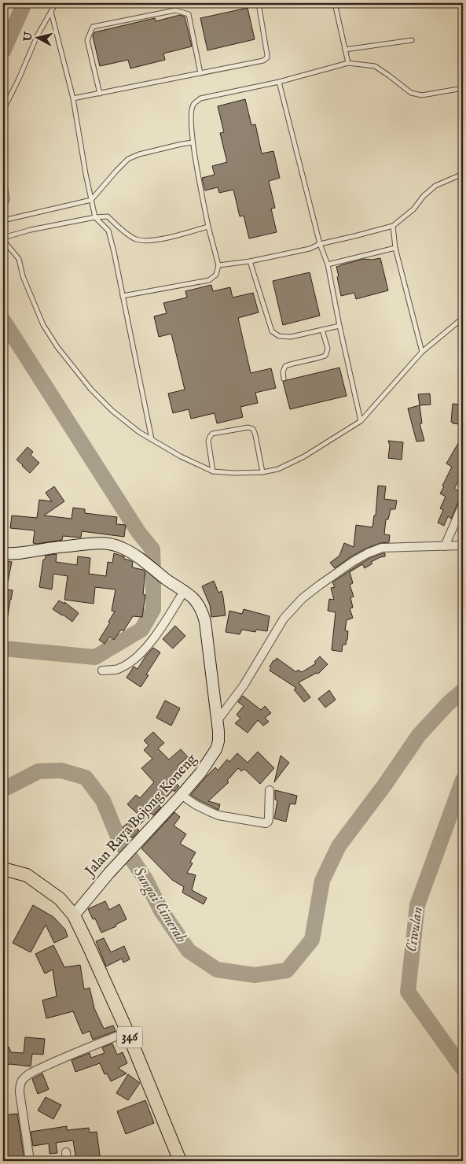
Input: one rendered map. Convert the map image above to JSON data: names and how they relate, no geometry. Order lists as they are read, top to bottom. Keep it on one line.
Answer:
{"streets":{"main road":["Jalan Raya Bojong Koneng","346"]},"crossings":[["Jalan Raya Bojong Koneng","346"]],"water":["Sungai Cimerah","Ciwulan"],"north":"left"}
